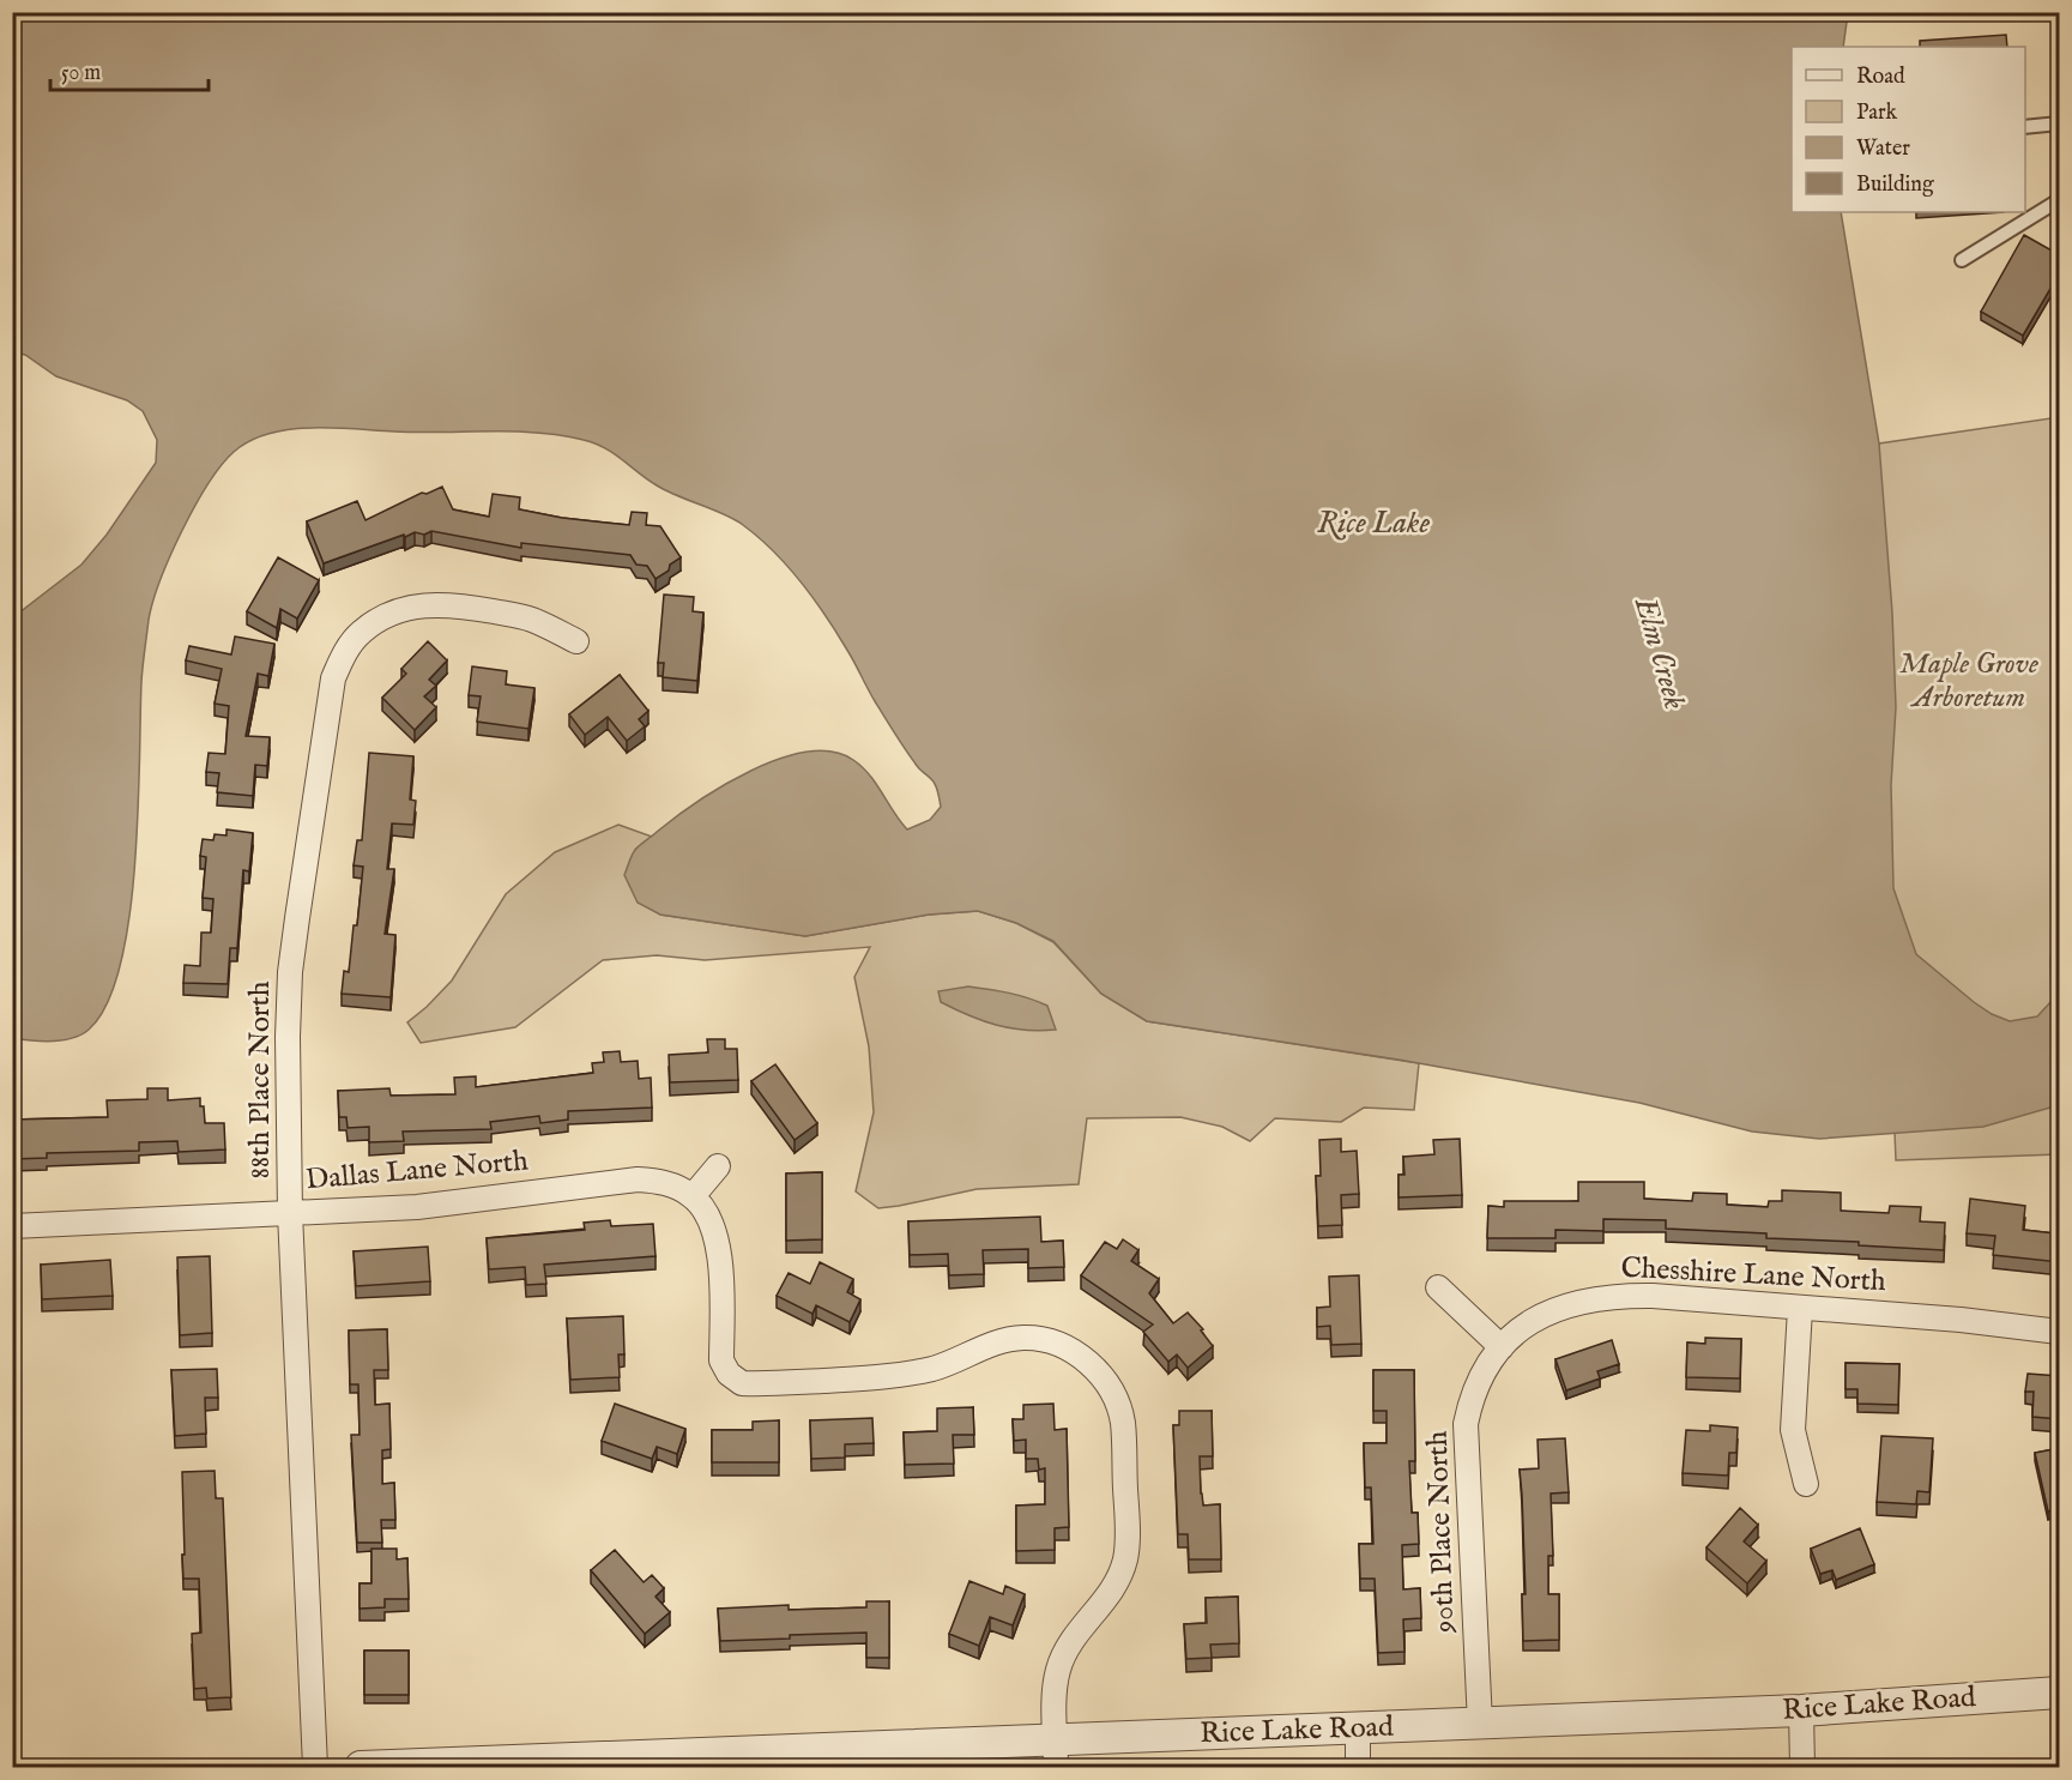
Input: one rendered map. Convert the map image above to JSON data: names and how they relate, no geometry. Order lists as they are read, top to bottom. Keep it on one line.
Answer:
{"streets":{"street":["88th Place North","Dallas Lane North","Chesshire Lane North","90th Place North","Rice Lake Road"]},"crossings":[["88th Place North","Dallas Lane North"],["Chesshire Lane North","90th Place North"],["90th Place North","Rice Lake Road"]],"water":["Rice Lake","Elm Creek"],"parks":["Maple Grove Arboretum"],"legend":["Road","Park","Water","Building"],"scale_bar":"50 m"}
